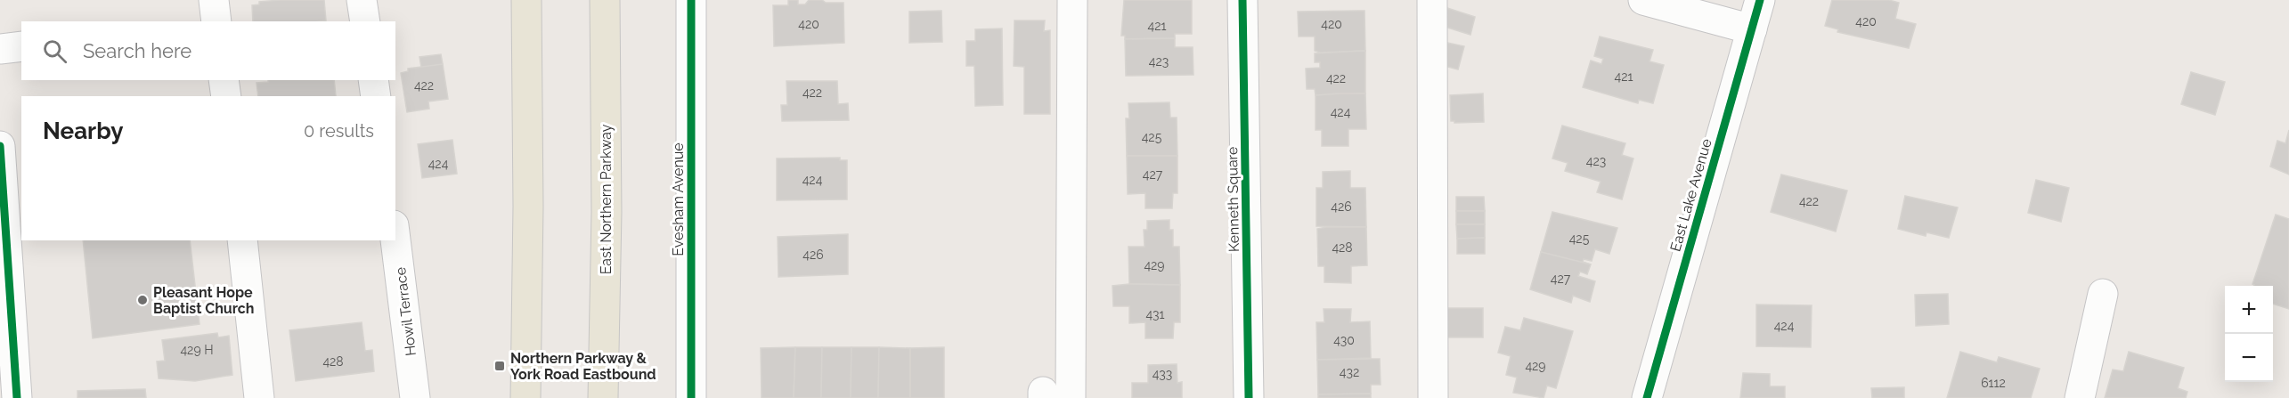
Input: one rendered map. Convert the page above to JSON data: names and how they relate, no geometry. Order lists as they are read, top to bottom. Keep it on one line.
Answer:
{"streets":{"main road":["East Northern Parkway"],"street":["East Lake Avenue","Evesham Avenue","Kenneth Square","Howil Terrace"]},"places":{"other":["Pleasant Hope Baptist Church"],"transit":["Northern Parkway & York Road Eastbound"]},"house_numbers":["420","420","420","421","423","421","422","422","422","424","425","423","424","427","424","422","426","425","428","426","429","427","431","424","430","429 H","428","429","432","433","6112"],"page":{"search":"Search here","heading":["Nearby","0 results"],"map_buttons":["+","−"]}}
